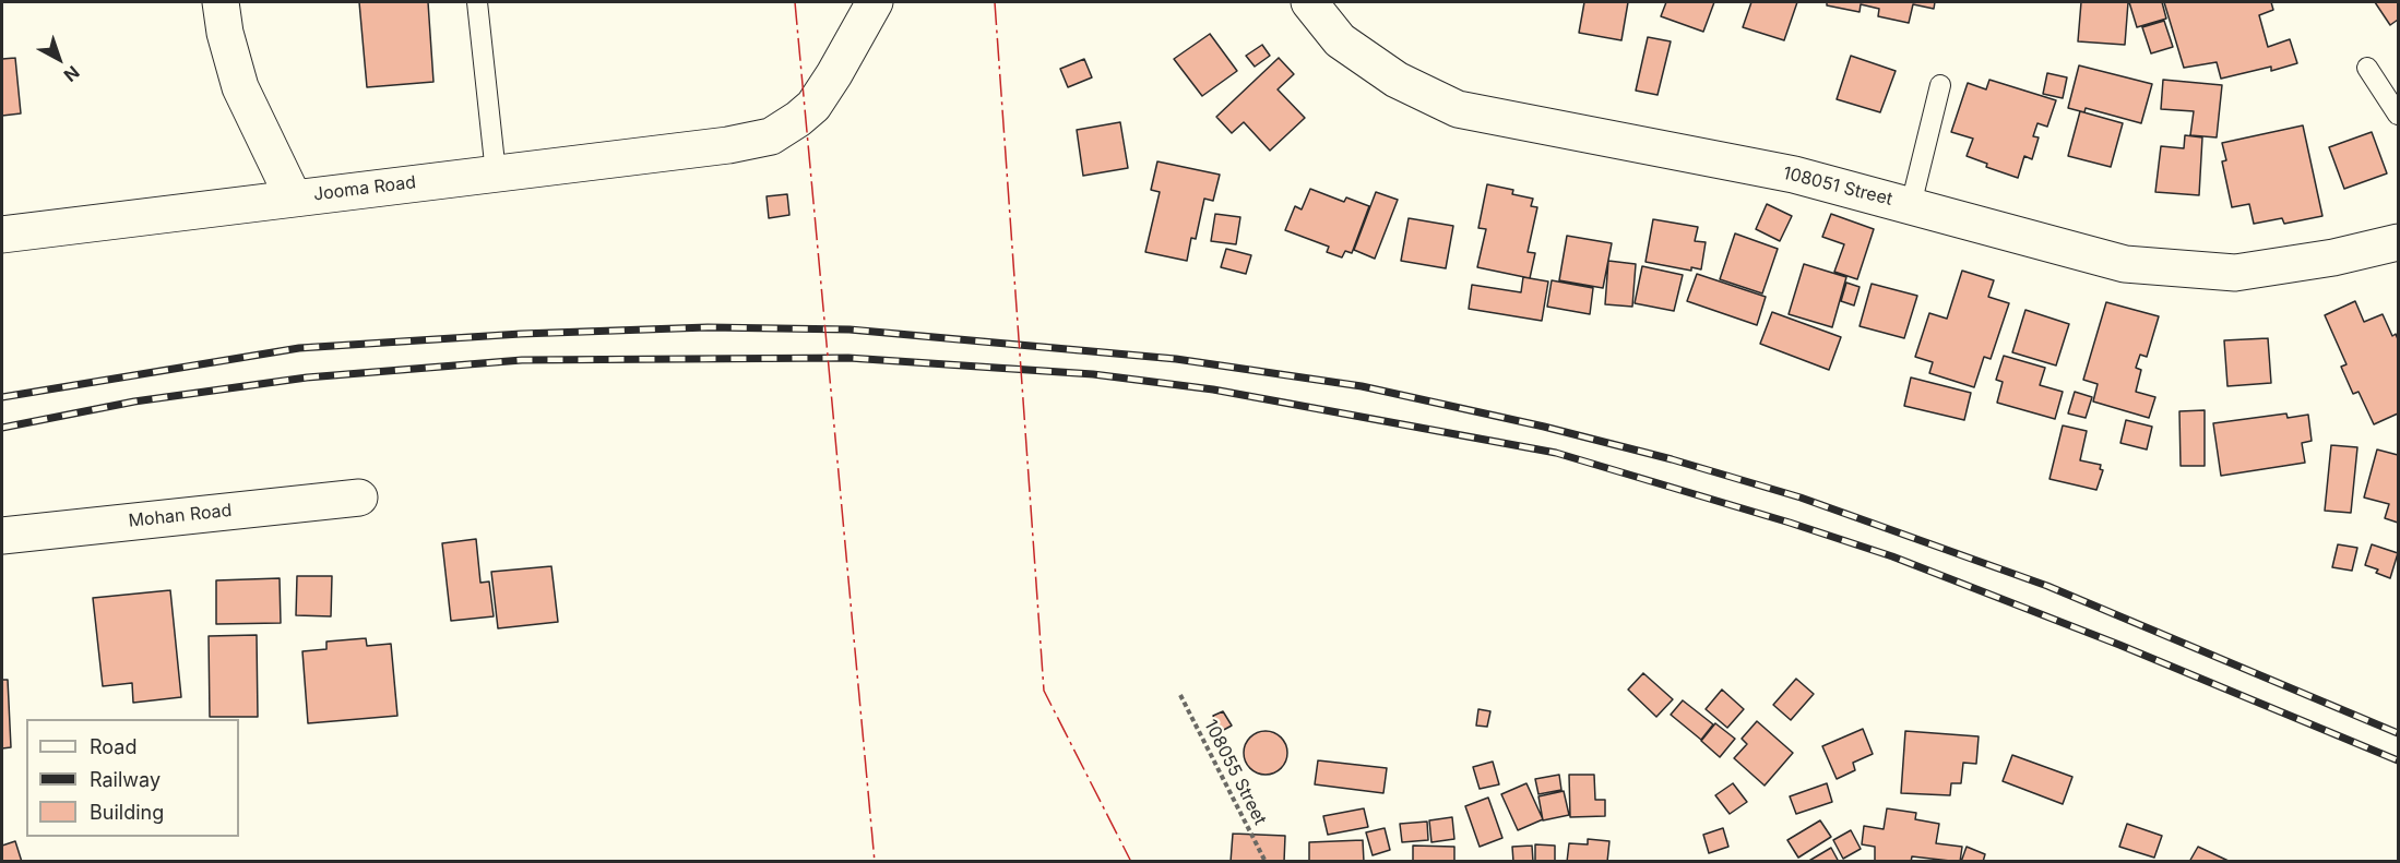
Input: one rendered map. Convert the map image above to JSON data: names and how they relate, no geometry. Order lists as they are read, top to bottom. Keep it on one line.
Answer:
{"streets":{"street":["108051 Street","Jooma Road","Mohan Road"],"path":["108055 Street"]},"legend":["Road","Railway","Building"],"north":"bottom right"}
